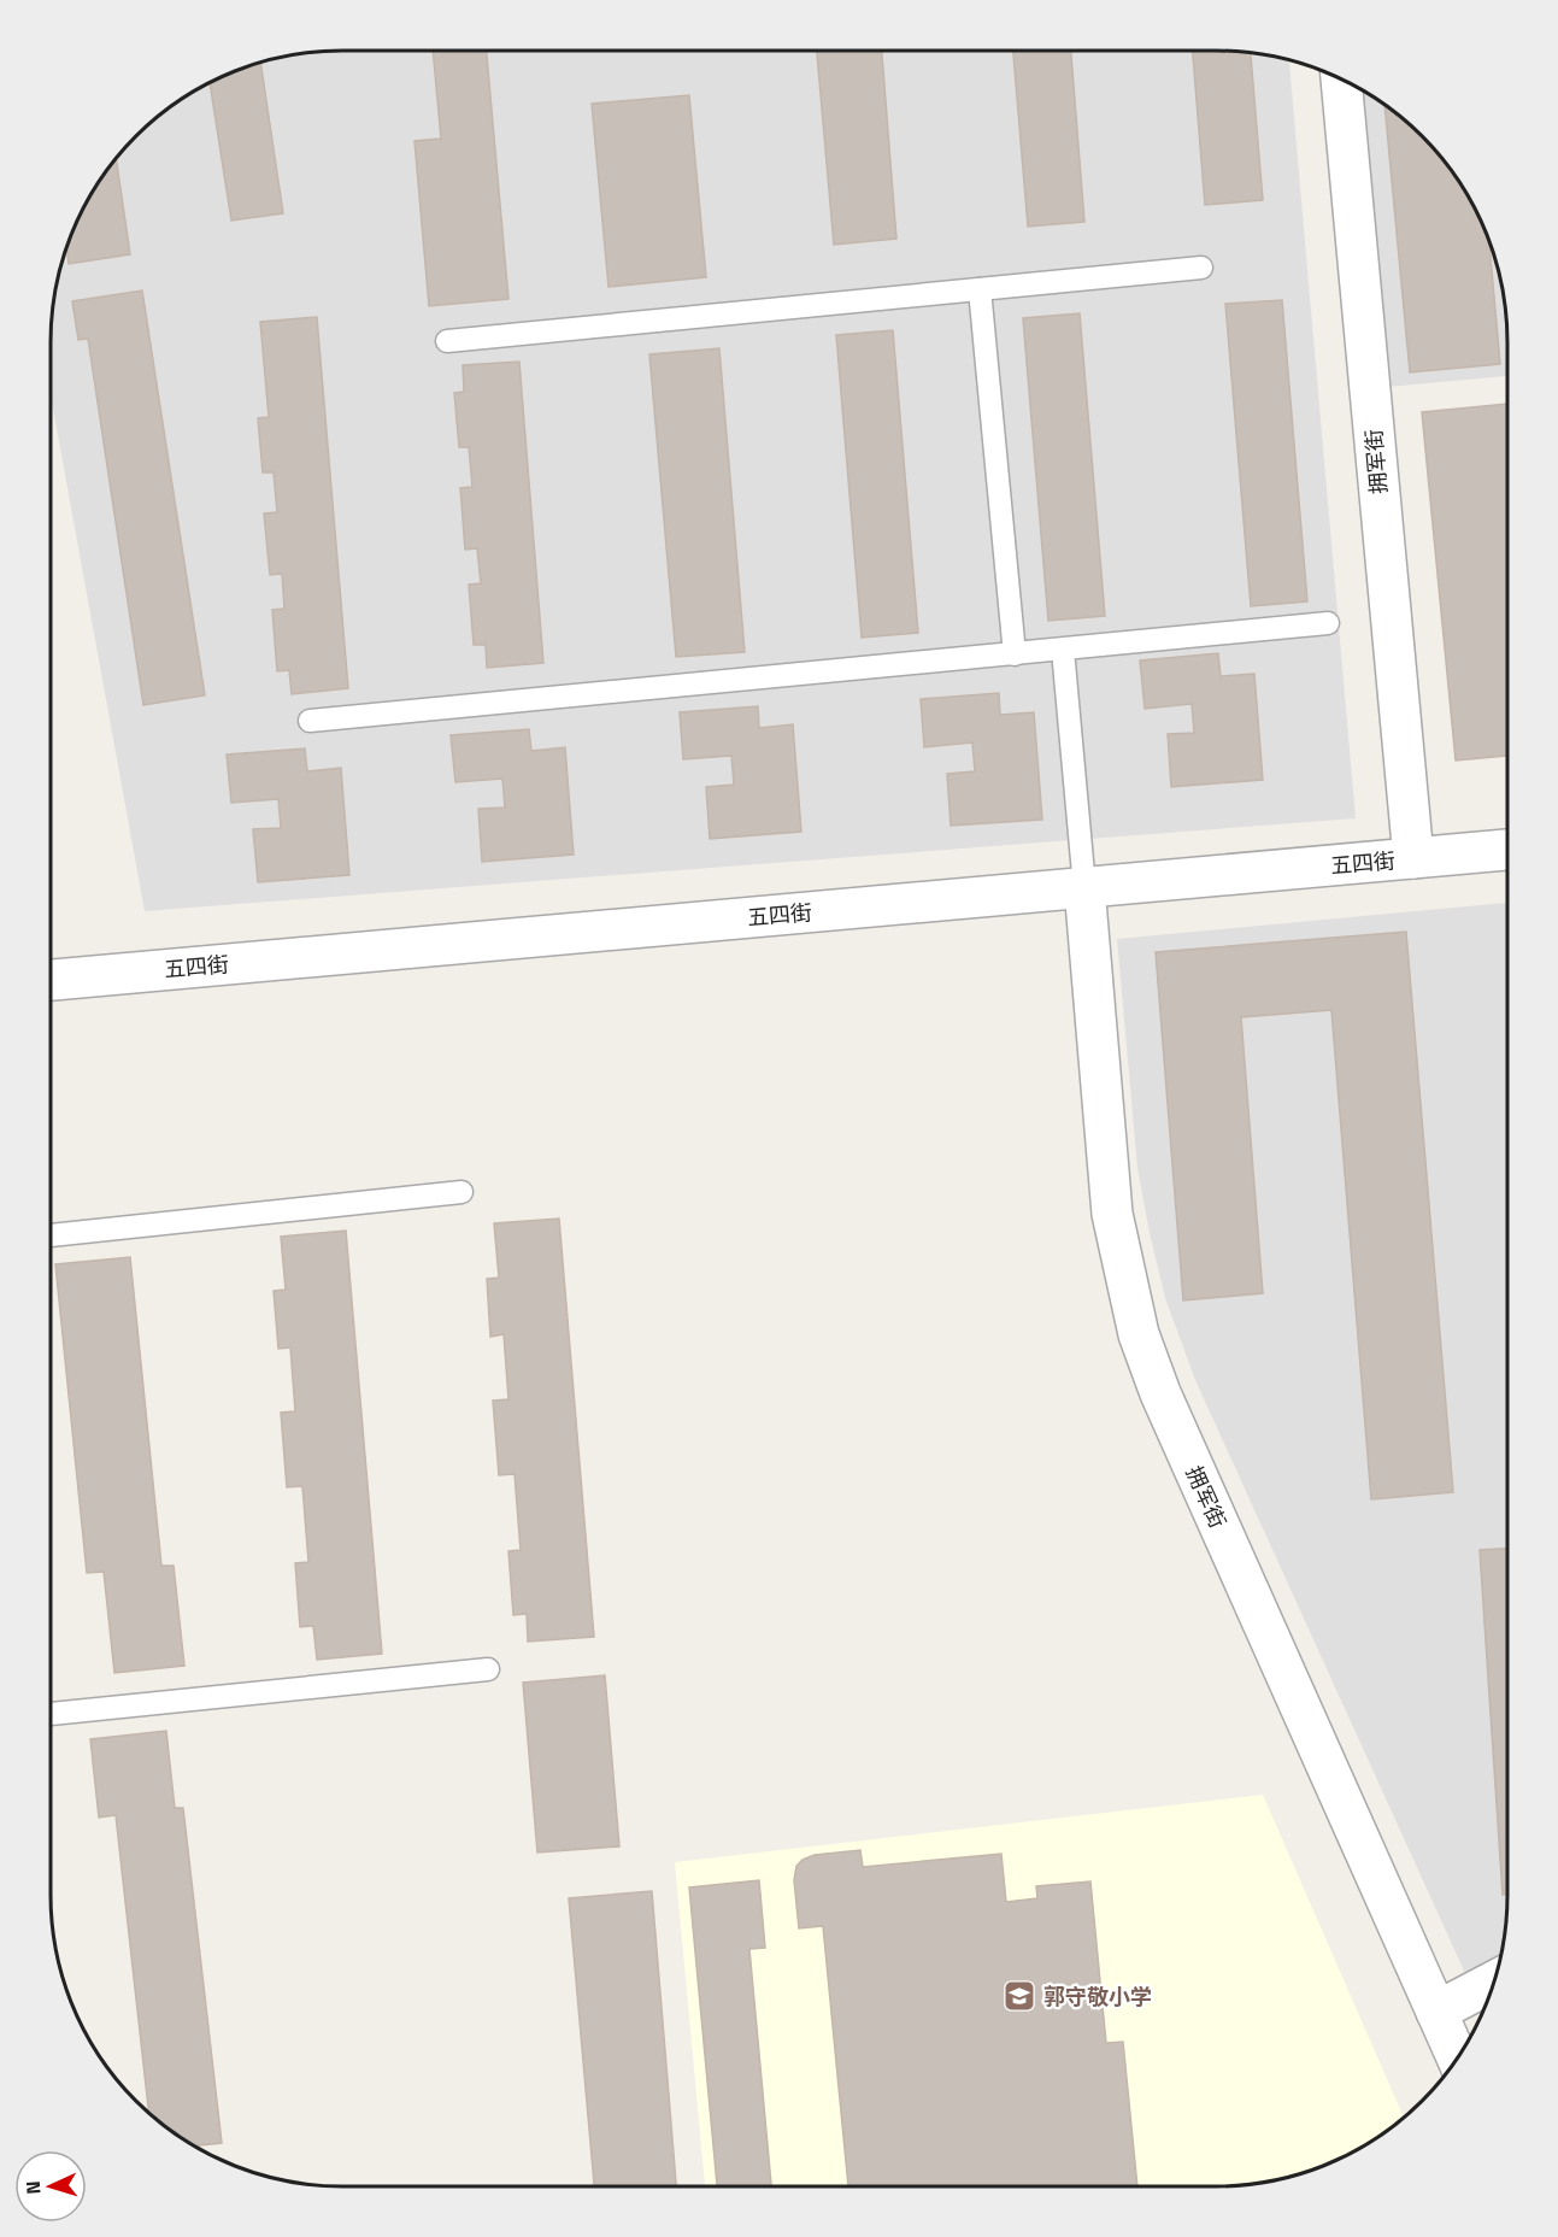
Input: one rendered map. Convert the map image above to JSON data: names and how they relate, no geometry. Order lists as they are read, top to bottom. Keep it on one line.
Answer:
{"streets":{"street":["拥军街","五四街"]},"crossings":[["拥军街","五四街"]],"places":{"school or university":["郭守敬小学"]},"north":"left"}
